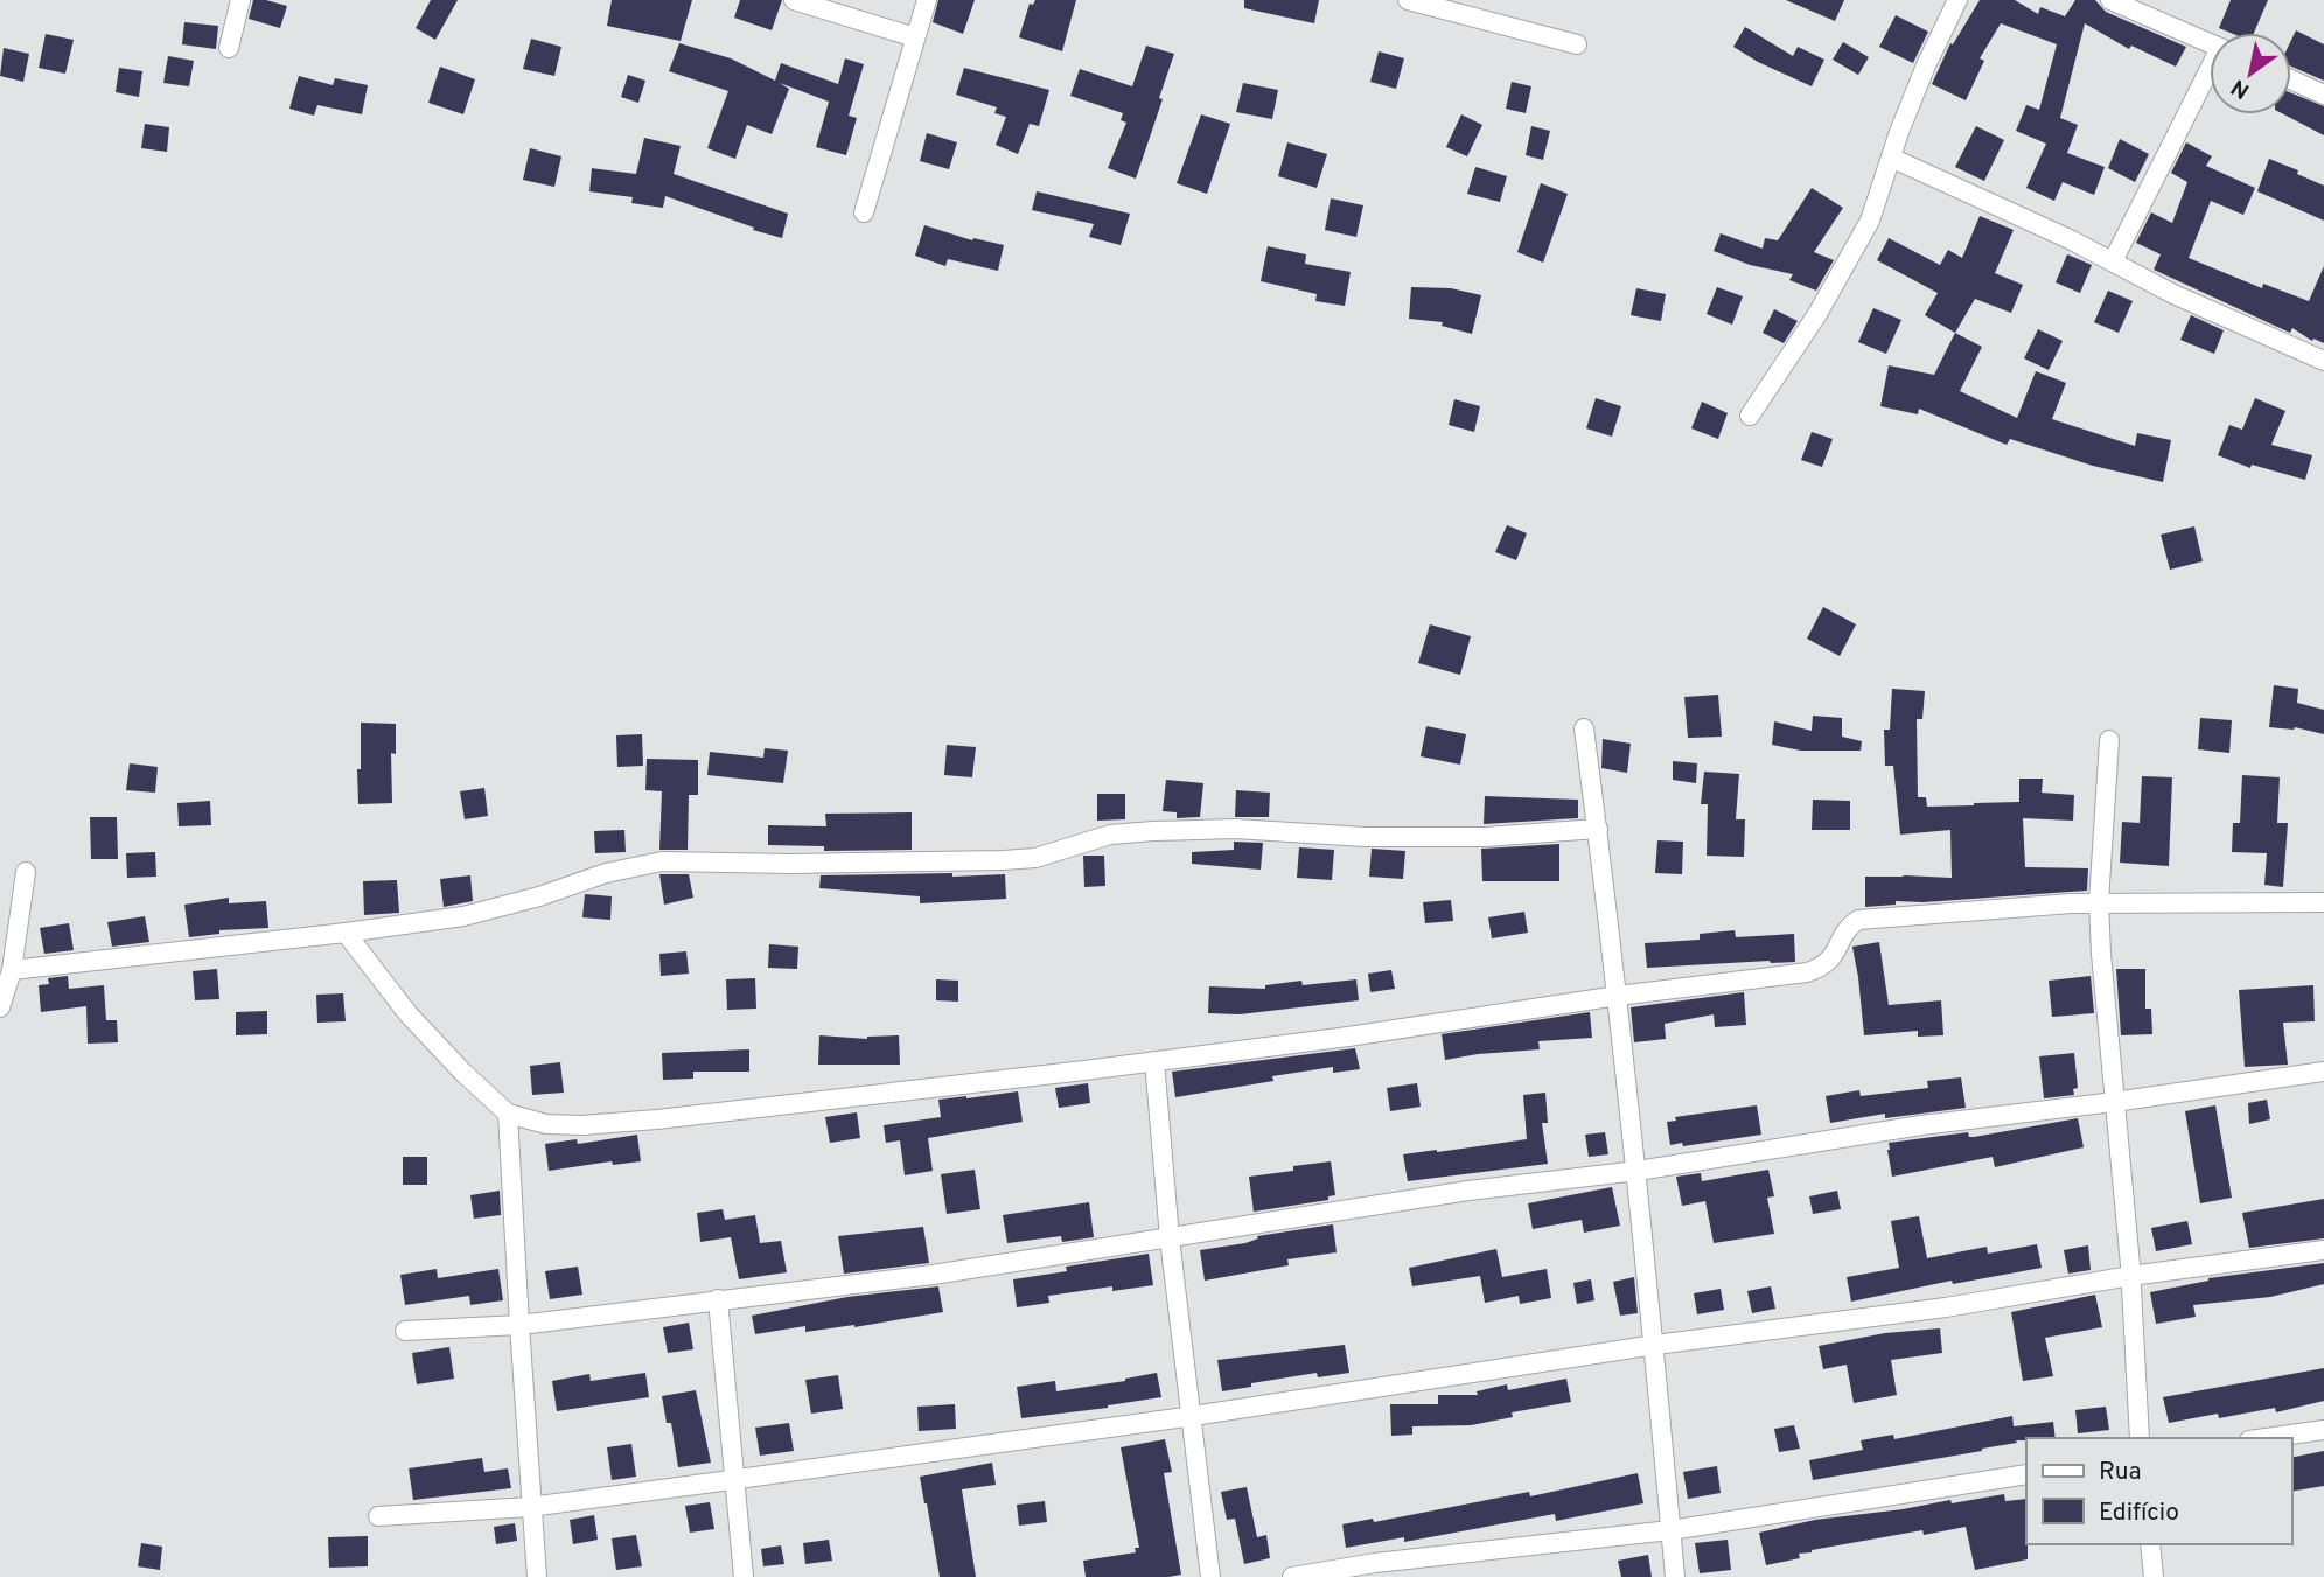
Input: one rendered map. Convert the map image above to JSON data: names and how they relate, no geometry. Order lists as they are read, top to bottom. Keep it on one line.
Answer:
{"legend":["Rua","Edifício"],"north":"bottom left"}
